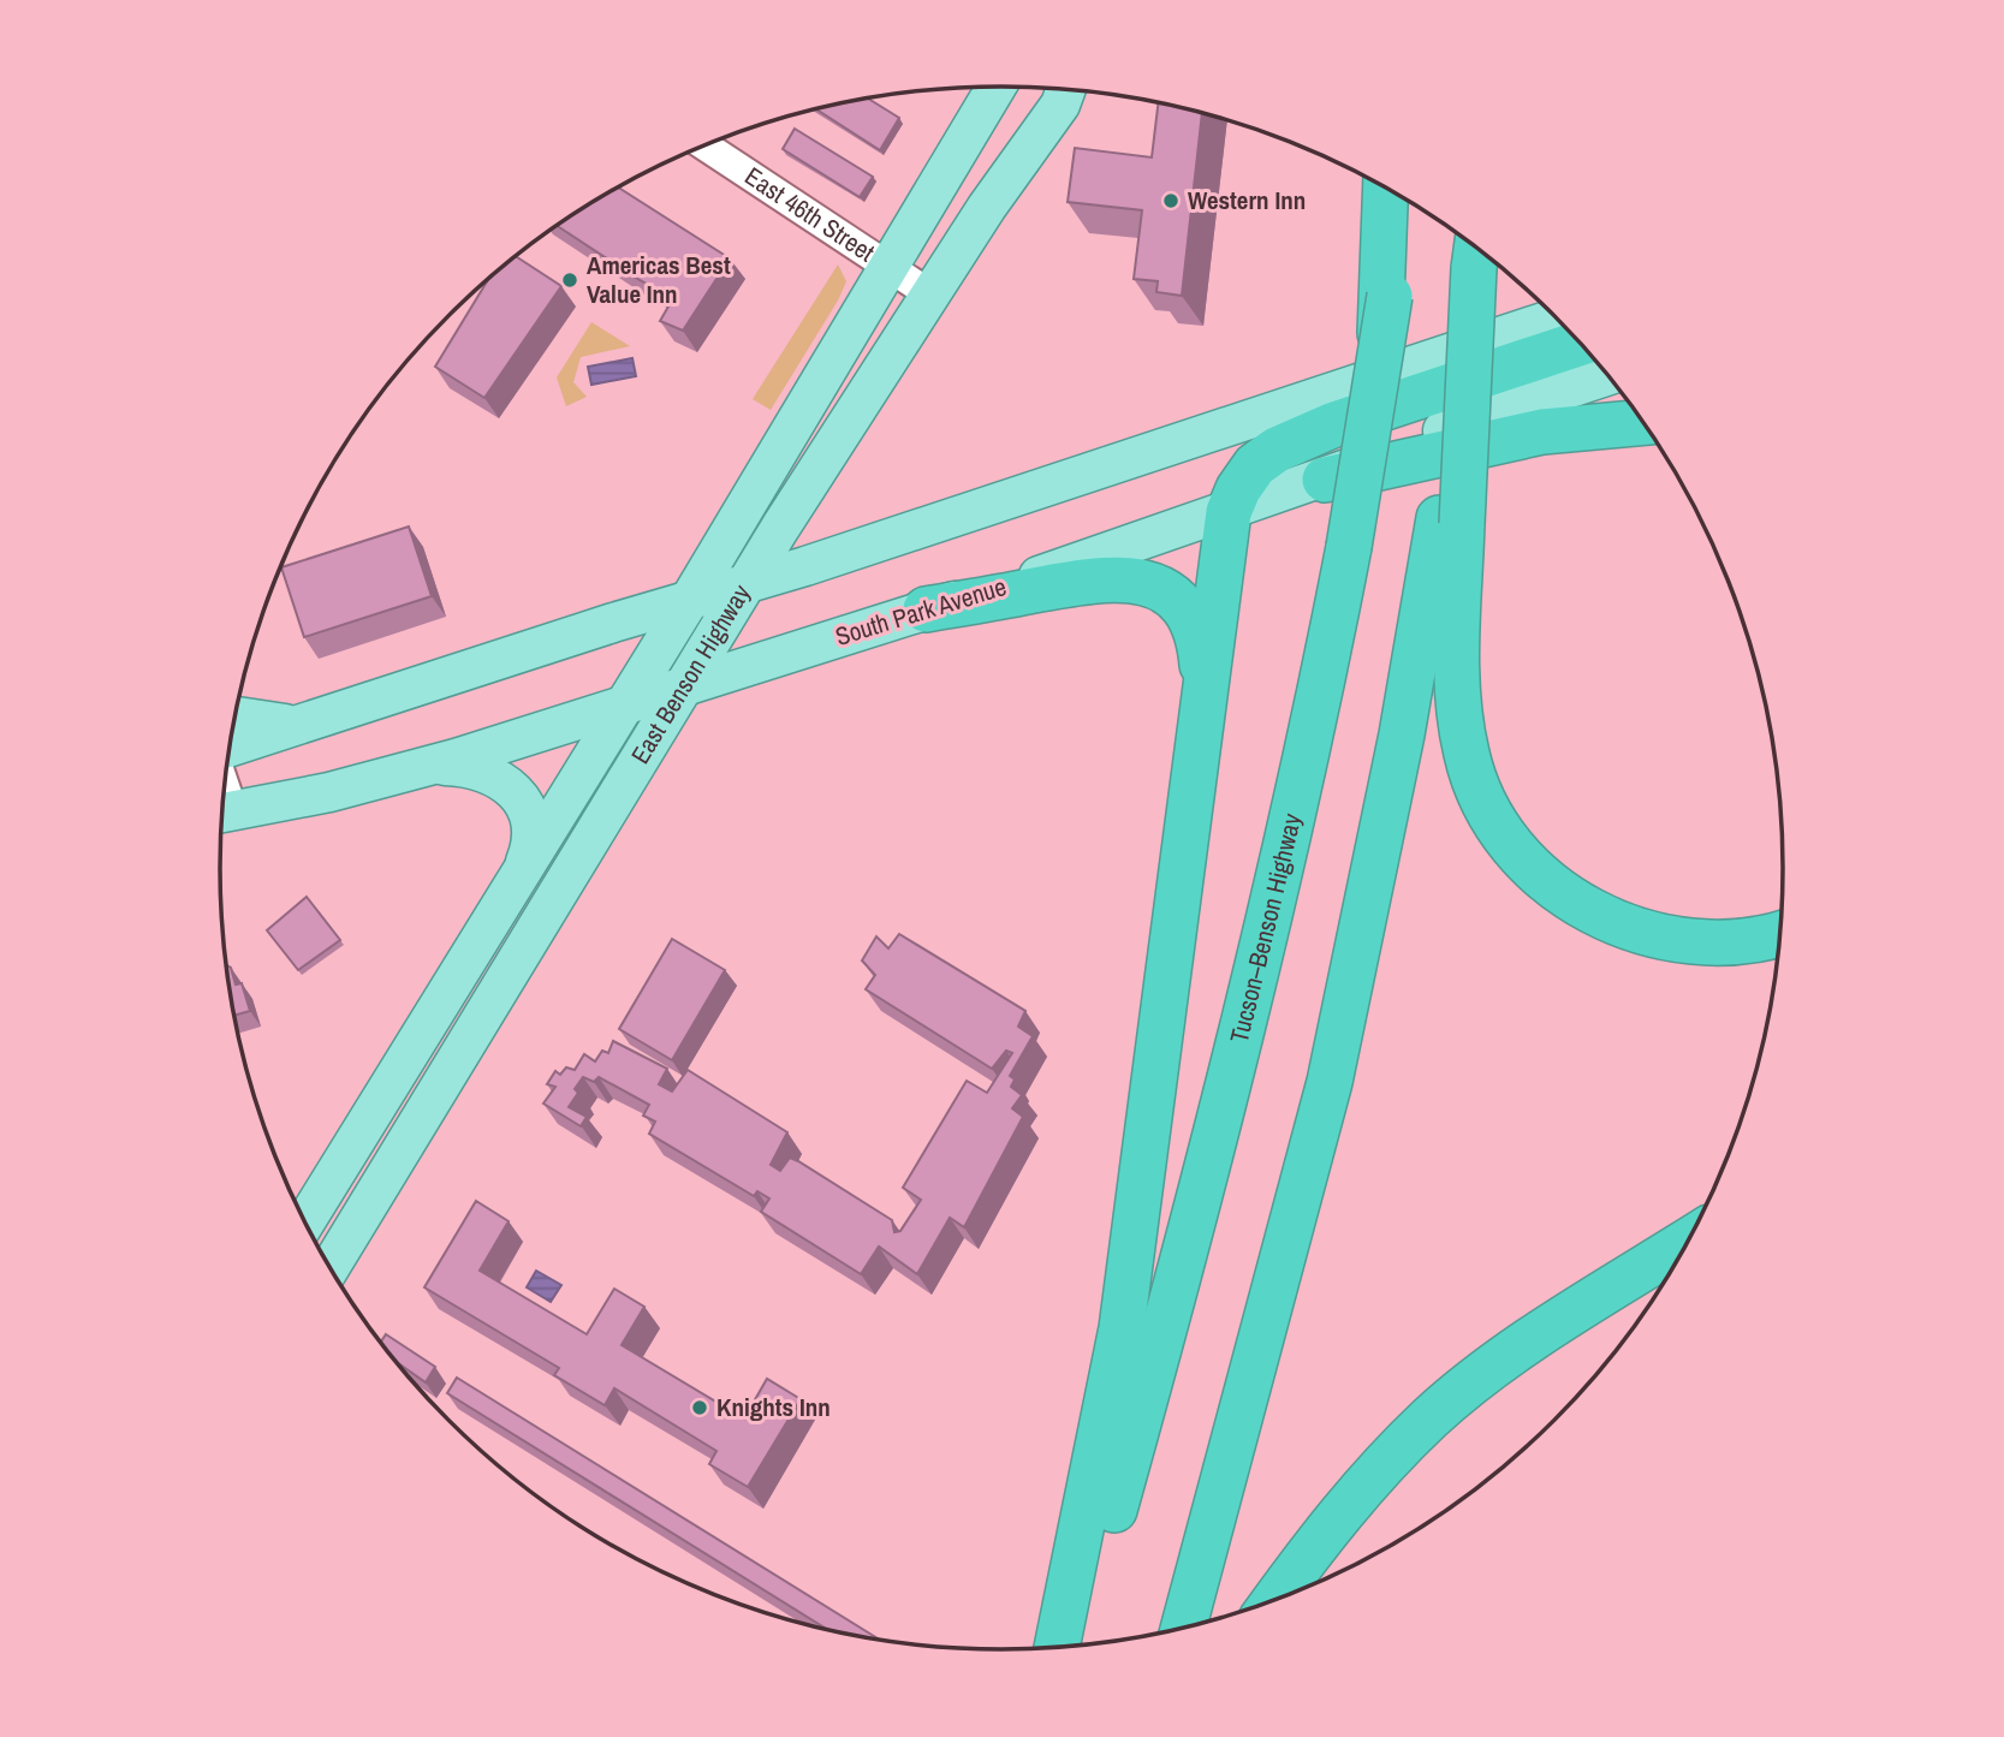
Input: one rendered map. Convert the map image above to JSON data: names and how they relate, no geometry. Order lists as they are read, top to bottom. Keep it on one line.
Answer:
{"streets":{"highway":["Tucson–Benson Highway"],"main road":["South Park Avenue","East Benson Highway"],"street":["East 46th Street"]},"crossings":[["East 46th Street","East Benson Highway"],["South Park Avenue","East Benson Highway"]],"places":["Western Inn","Americas Best Value Inn","Knights Inn"]}
